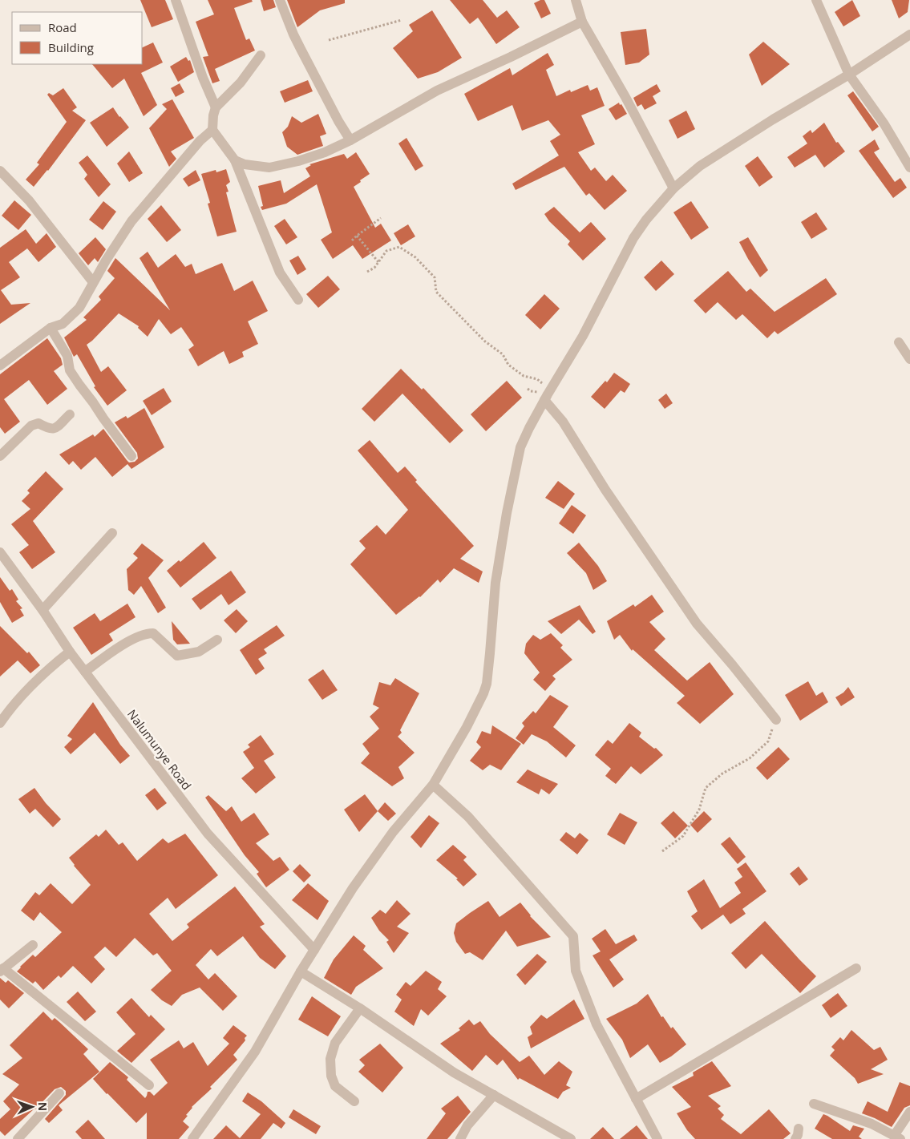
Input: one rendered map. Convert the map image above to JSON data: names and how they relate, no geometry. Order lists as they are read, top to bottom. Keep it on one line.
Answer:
{"streets":{"street":["Nalumunye Road"]},"legend":["Road","Building"],"north":"right"}
